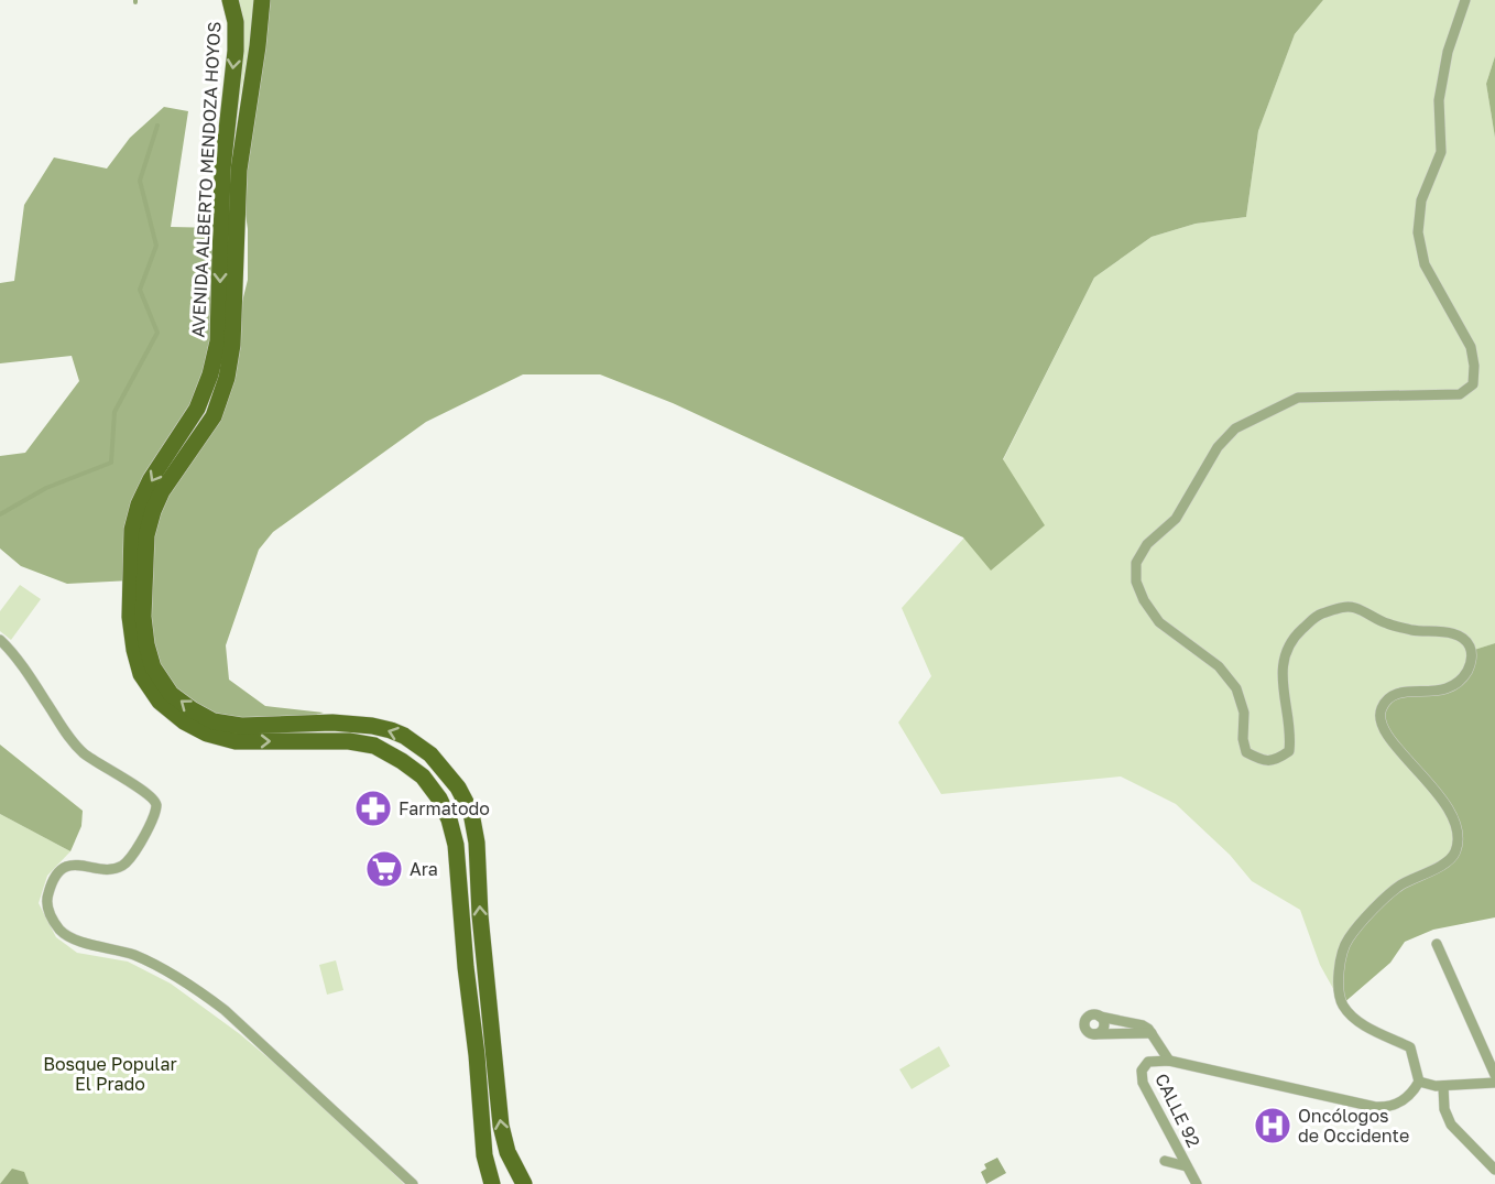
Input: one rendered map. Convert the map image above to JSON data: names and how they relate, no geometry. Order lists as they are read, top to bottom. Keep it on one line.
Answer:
{"streets":{"main road":["AVENIDA ALBERTO MENDOZA HOYOS"],"street":["CALLE 92"]},"parks":["Bosque Popular El Prado"],"places":{"pharmacy":["Farmatodo"],"supermarket":["Ara"],"hospital":["Oncólogos de Occidente"]}}
